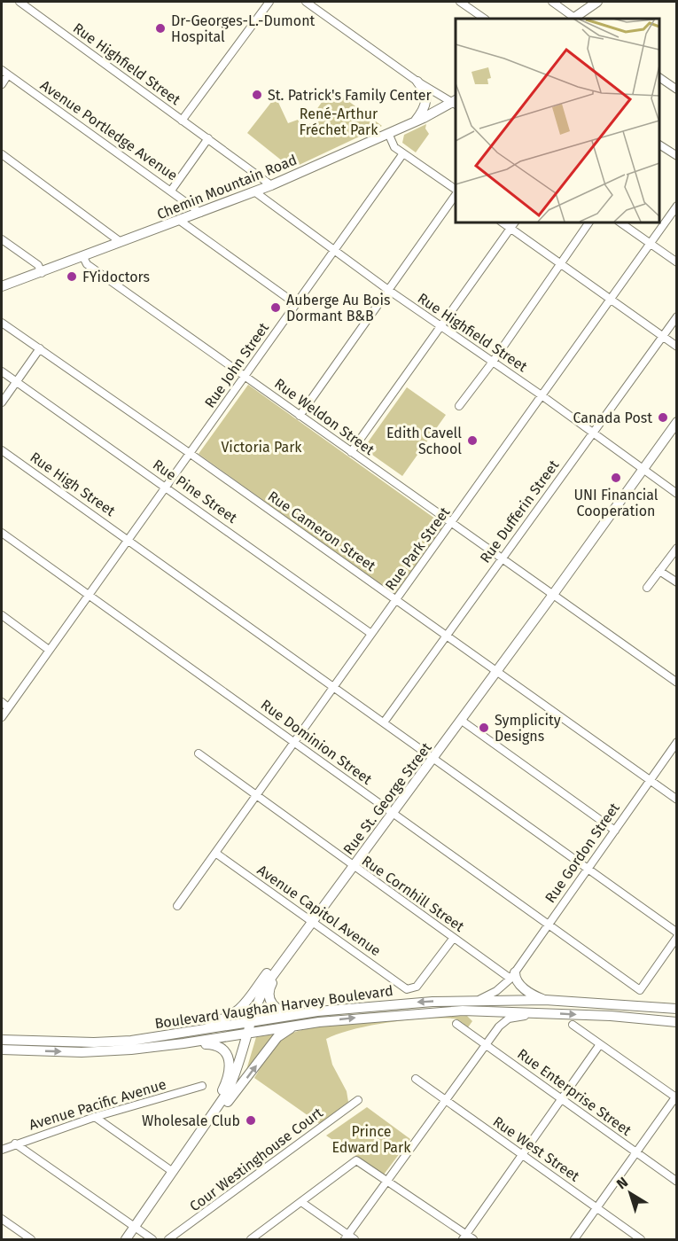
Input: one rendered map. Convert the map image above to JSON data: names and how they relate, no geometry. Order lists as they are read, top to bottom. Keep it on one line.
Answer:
{"streets":{"main road":["Chemin Mountain Road","Rue St. George Street","Boulevard Vaughan Harvey Boulevard"],"street":["Rue Highfield Street","Avenue Portledge Avenue","Rue John Street","Rue Weldon Street","Rue High Street","Rue Pine Street","Rue Dufferin Street","Rue Cameron Street","Rue Park Street","Rue Dominion Street","Rue Gordon Street","Rue Cornhill Street","Avenue Capitol Avenue","Rue Enterprise Street","Avenue Pacific Avenue","Rue West Street","Cour Westinghouse Court"]},"crossings":[["Rue Highfield Street","Chemin Mountain Road"],["Rue Highfield Street","Rue John Street"],["Rue Highfield Street","Rue Dufferin Street"],["Rue Highfield Street","Rue Park Street"],["Rue Highfield Street","Rue St. George Street"],["Avenue Portledge Avenue","Chemin Mountain Road"],["Chemin Mountain Road","Rue Weldon Street"],["Rue John Street","Rue Weldon Street"],["Rue John Street","Rue High Street"],["Rue John Street","Rue Pine Street"],["Rue John Street","Rue Cameron Street"],["Rue John Street","Rue Dominion Street"],["Rue Weldon Street","Rue Dufferin Street"],["Rue Weldon Street","Rue Park Street"],["Rue Weldon Street","Rue St. George Street"],["Rue High Street","Rue Dufferin Street"],["Rue High Street","Rue Park Street"],["Rue High Street","Rue Dominion Street"],["Rue High Street","Rue St. George Street"],["Rue High Street","Rue Gordon Street"],["Rue Pine Street","Rue Park Street"],["Rue Dufferin Street","Rue Cameron Street"],["Rue Cameron Street","Rue Park Street"],["Rue Cameron Street","Rue St. George Street"],["Rue Cameron Street","Rue Gordon Street"],["Rue Park Street","Rue Dominion Street"],["Rue Park Street","Rue Cornhill Street"],["Rue Park Street","Avenue Capitol Avenue"],["Rue Dominion Street","Rue St. George Street"],["Rue Dominion Street","Rue Gordon Street"],["Rue St. George Street","Rue Cornhill Street"],["Rue St. George Street","Avenue Capitol Avenue"],["Rue St. George Street","Boulevard Vaughan Harvey Boulevard"],["Rue Gordon Street","Rue Cornhill Street"],["Rue Gordon Street","Boulevard Vaughan Harvey Boulevard"],["Rue Cornhill Street","Avenue Capitol Avenue"]],"parks":["René-Arthur Fréchet Park","Victoria Park","Prince Edward Park"],"places":["Dr-Georges-L.-Dumont Hospital","St. Patrick's Family Center","FYidoctors","Auberge Au Bois Dormant B&B","Canada Post","Edith Cavell School","UNI Financial Cooperation","Symplicity Designs","Wholesale Club"],"north":"top left"}
